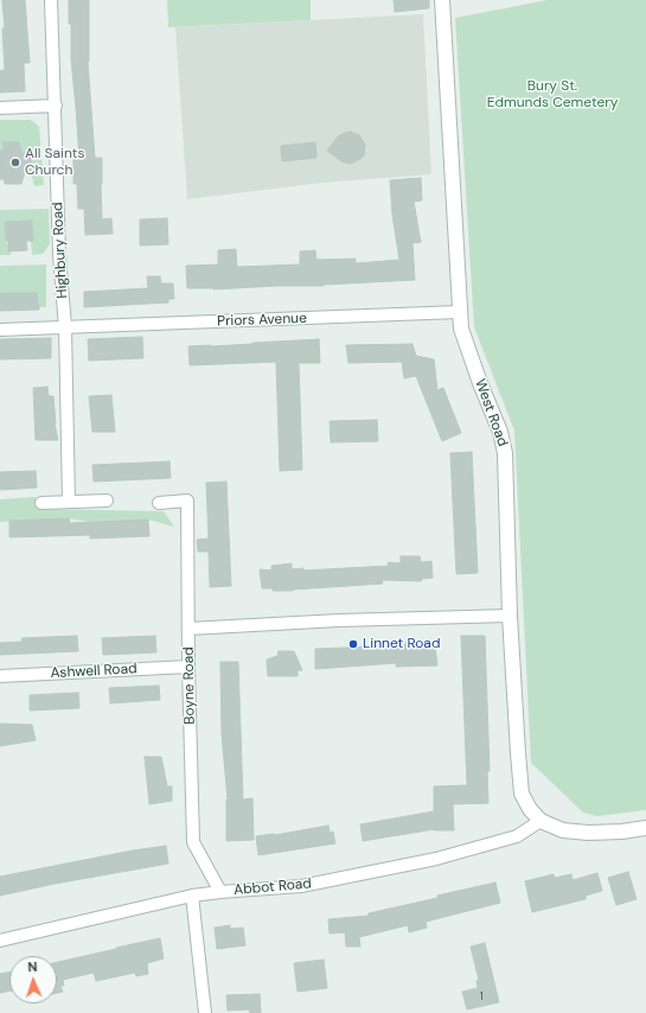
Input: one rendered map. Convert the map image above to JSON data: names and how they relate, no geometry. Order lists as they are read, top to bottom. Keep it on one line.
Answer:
{"streets":{"street":["Highbury Road","Priors Avenue","West Road","Ashwell Road","Boyne Road","Abbot Road"]},"crossings":[["Highbury Road","Priors Avenue"],["Priors Avenue","West Road"],["West Road","Abbot Road"],["Ashwell Road","Boyne Road"],["Boyne Road","Abbot Road"]],"parks":["Bury St. Edmunds Cemetery"],"places":["All Saints Church","Linnet Road"],"house_numbers":["1"],"north":"top"}
